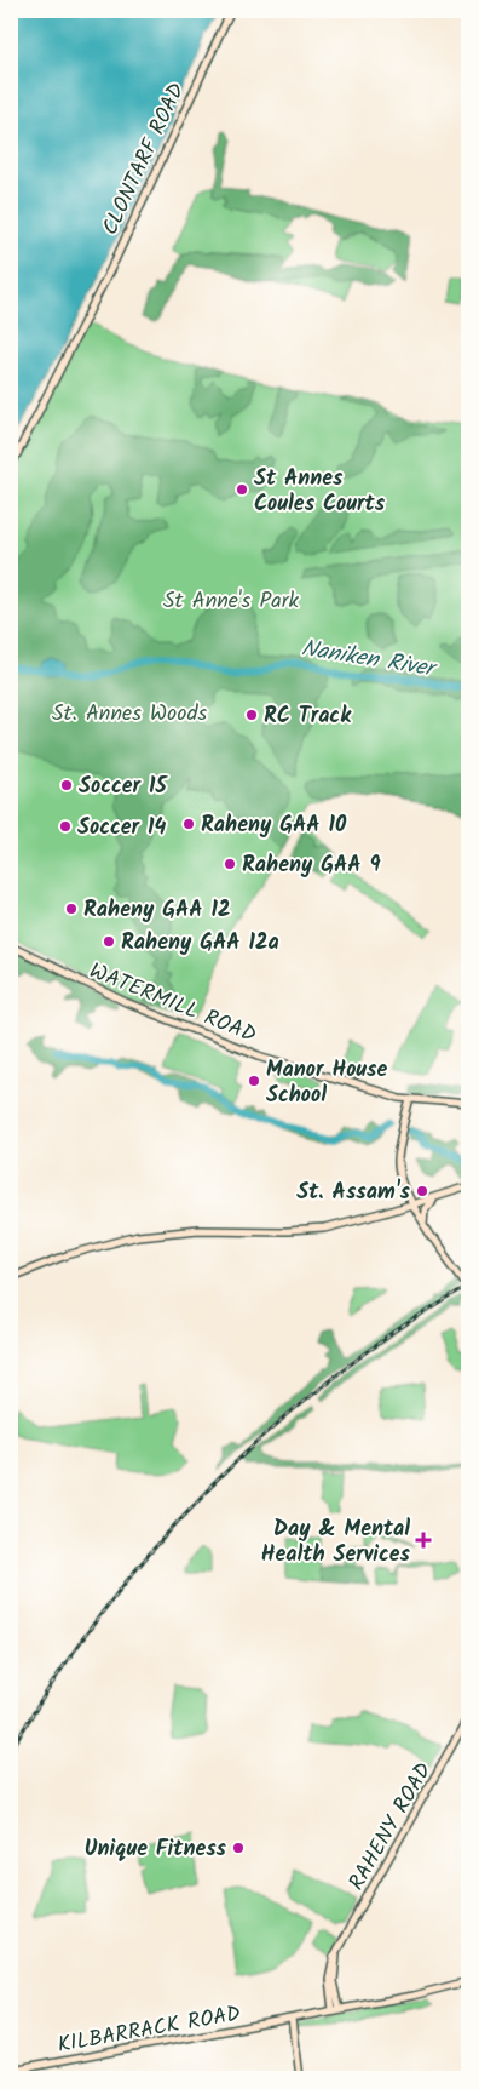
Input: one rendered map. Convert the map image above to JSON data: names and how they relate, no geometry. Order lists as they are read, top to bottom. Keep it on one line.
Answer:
{"streets":{"main road":["CLONTARF ROAD","WATERMILL ROAD","RAHENY ROAD","KILBARRACK ROAD"]},"crossings":[["RAHENY ROAD","KILBARRACK ROAD"]],"water":["Naniken River"],"parks":["St Anne's Park","St. Annes Woods"],"places":{"other":["St Annes Coules Courts","RC Track","Soccer 15","Raheny GAA 10","Soccer 14","Raheny GAA 9","Raheny GAA 12","Raheny GAA 12a","Manor House School","St. Assam's","Unique Fitness"],"health":["Day & Mental Health Services"]}}
